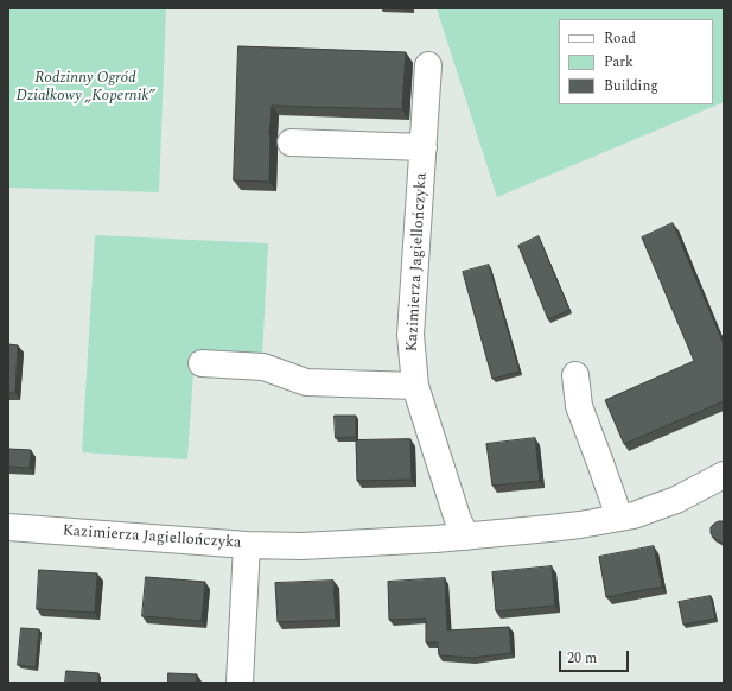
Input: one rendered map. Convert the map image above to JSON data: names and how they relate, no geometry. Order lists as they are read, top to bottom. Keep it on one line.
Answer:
{"streets":{"street":["Kazimierza Jagiellończyka"]},"parks":["Rodzinny Ogród Działkowy „Kopernik”"],"legend":["Road","Park","Building"],"scale_bar":"20 m"}
